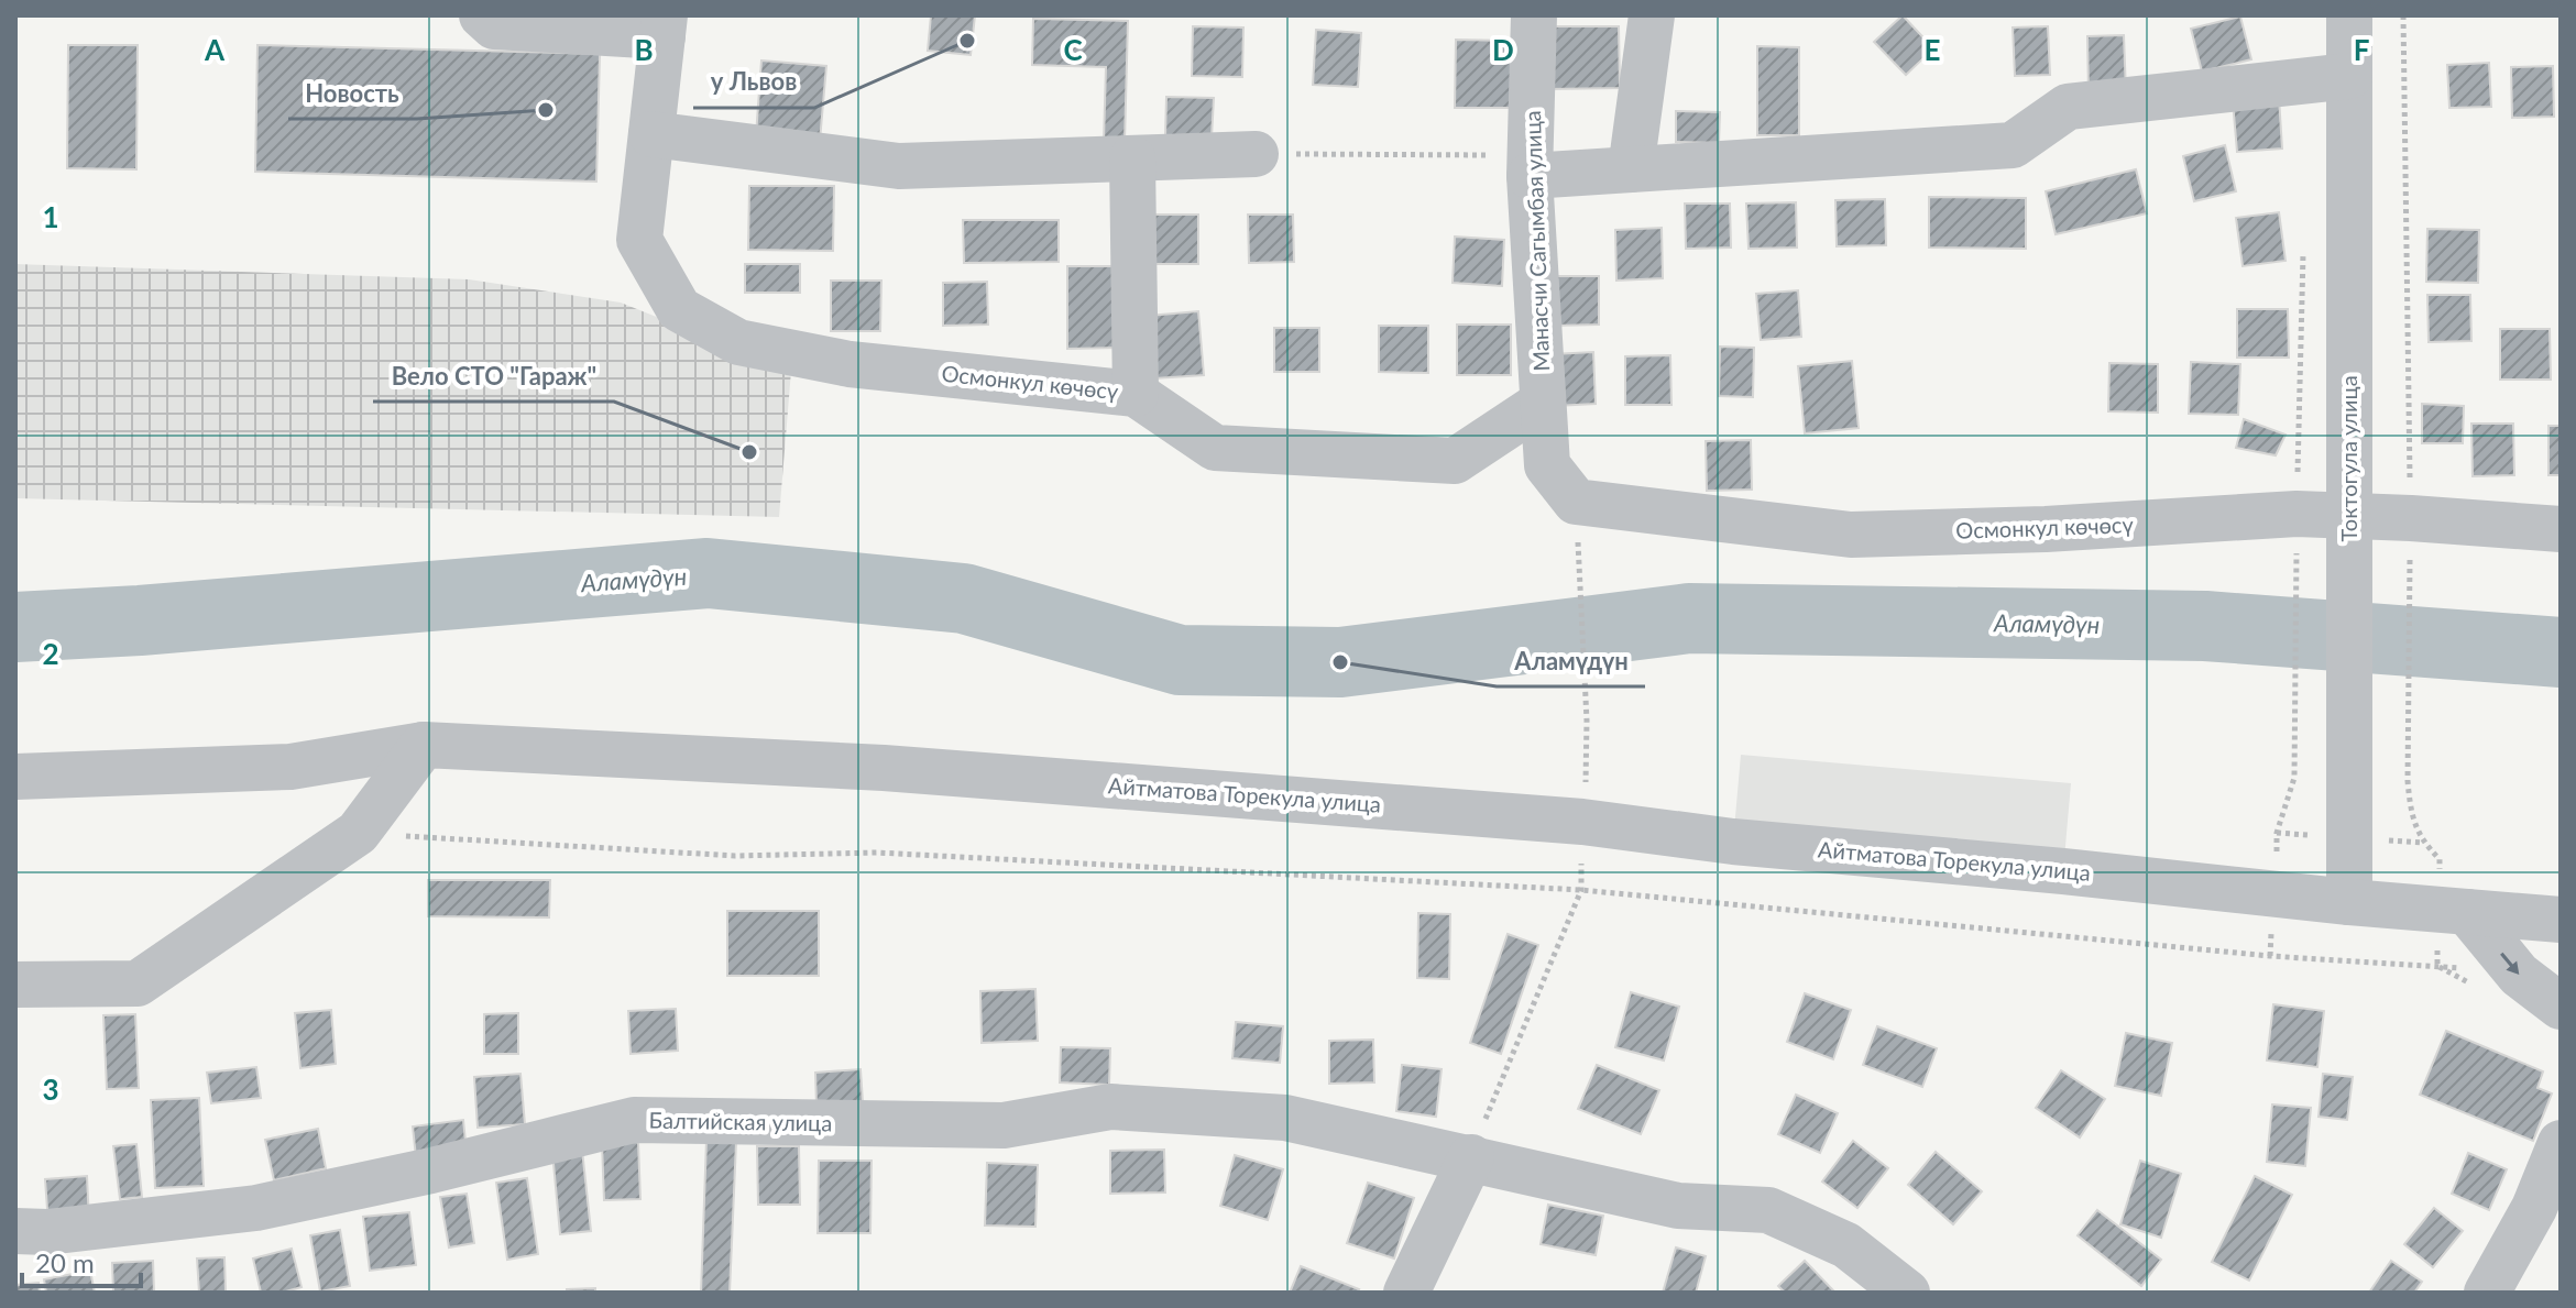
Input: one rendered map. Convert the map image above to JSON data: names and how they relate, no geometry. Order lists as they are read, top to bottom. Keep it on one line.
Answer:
{"streets":{"street":["Манасчи Сагымбая улица","Осмонкул көчөсү","Токтогула улица","Айтматова Торекула улица","Балтийская улица"]},"crossings":[["Манасчи Сагымбая улица","Осмонкул көчөсү"],["Осмонкул көчөсү","Токтогула улица"],["Токтогула улица","Айтматова Торекула улица"]],"water":["Аламүдүн"],"places":["у Львов","Новость","Вело СТО \"Гараж\"","Аламүдүн"],"scale_bar":"20 m","grid":{"columns":["A","B","C","D","E","F"],"rows":["1","2","3"]}}
